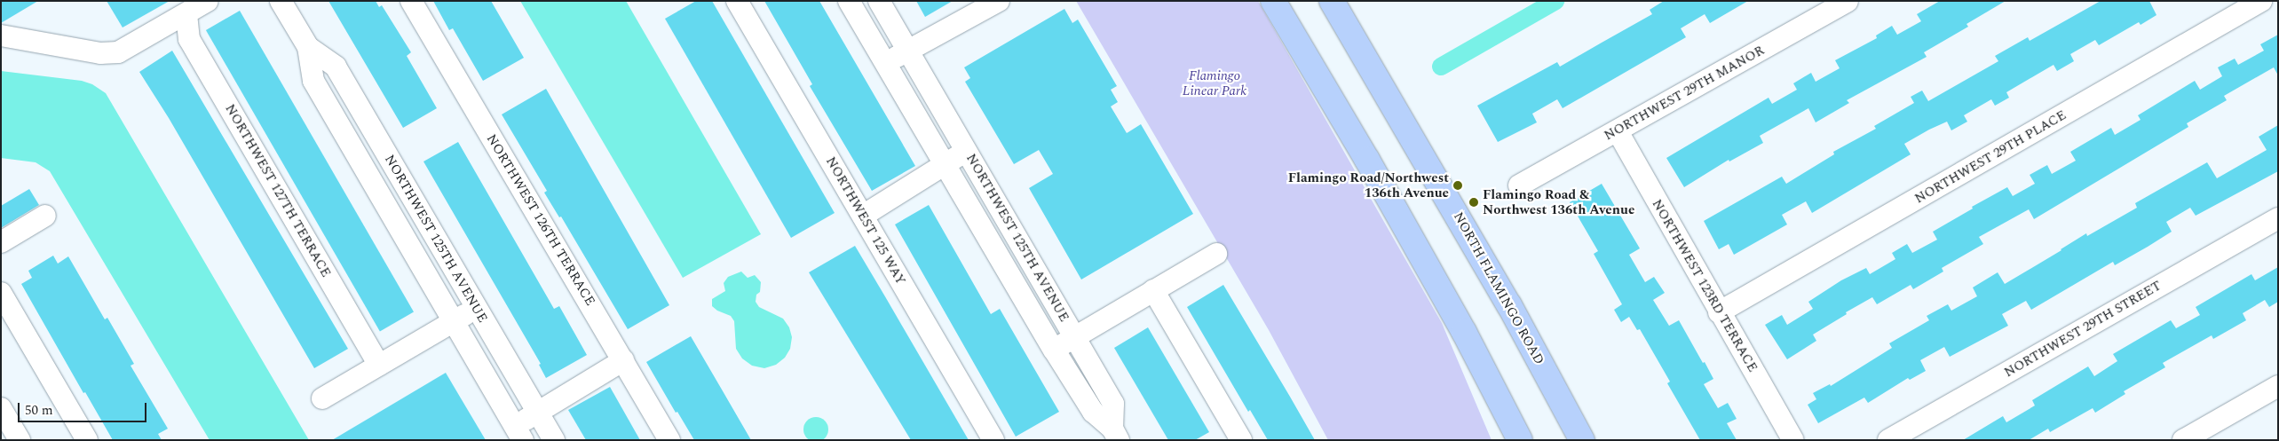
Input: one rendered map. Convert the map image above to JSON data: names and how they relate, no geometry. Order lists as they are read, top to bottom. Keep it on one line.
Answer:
{"streets":{"highway":["NORTH FLAMINGO ROAD"],"street":["NORTHWEST 29TH MANOR","NORTHWEST 29TH PLACE","NORTHWEST 127TH TERRACE","NORTHWEST 126TH TERRACE","NORTHWEST 125 WAY","NORTHWEST 125TH AVENUE","NORTHWEST 123RD TERRACE","NORTHWEST 29TH STREET"]},"crossings":[["NORTHWEST 29TH MANOR","NORTHWEST 123RD TERRACE"],["NORTHWEST 29TH PLACE","NORTHWEST 123RD TERRACE"]],"parks":["Flamingo Linear Park"],"places":["Flamingo Road/Northwest 136th Avenue","Flamingo Road & Northwest 136th Avenue"],"scale_bar":"50 m"}
